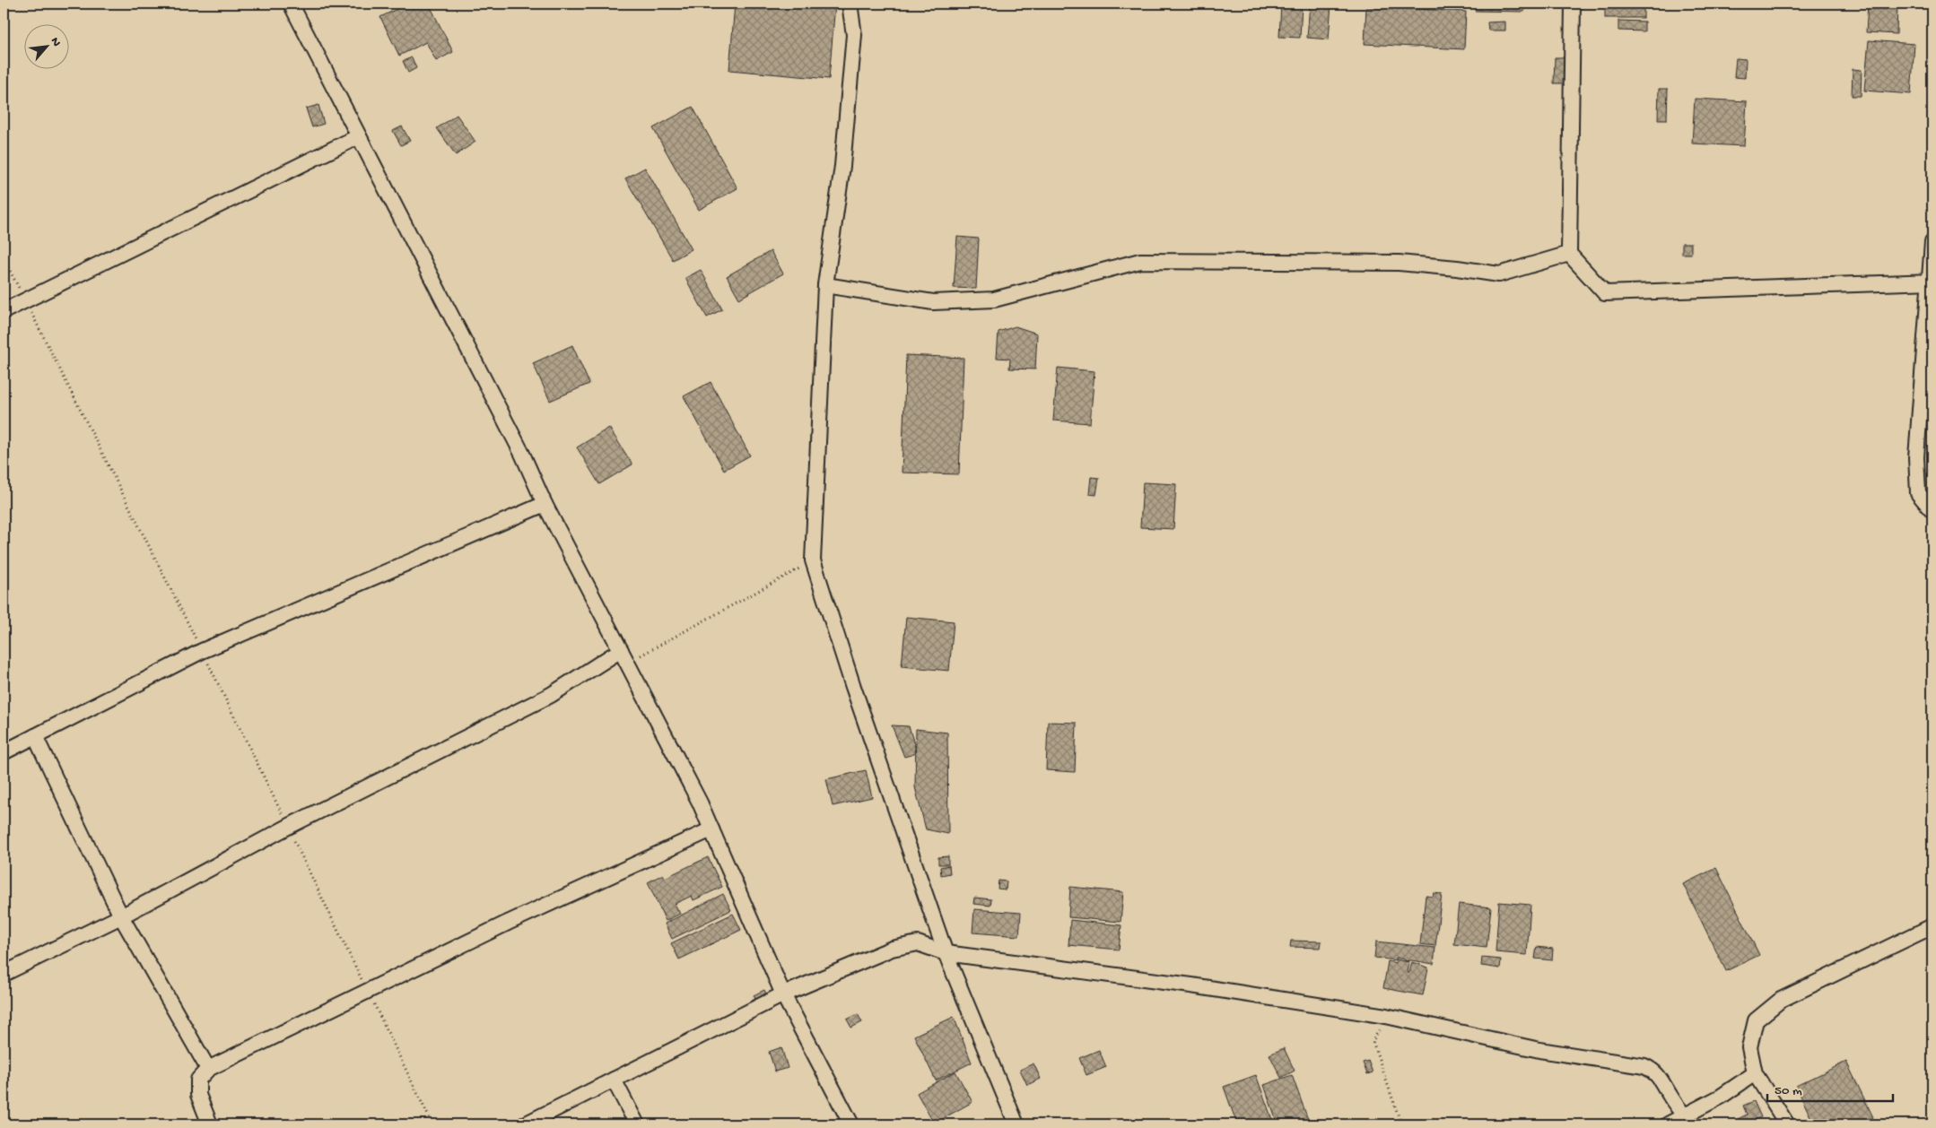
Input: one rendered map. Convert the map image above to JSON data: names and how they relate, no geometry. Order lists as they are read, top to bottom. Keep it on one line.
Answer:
{"scale_bar":"50 m","north":"top right"}
